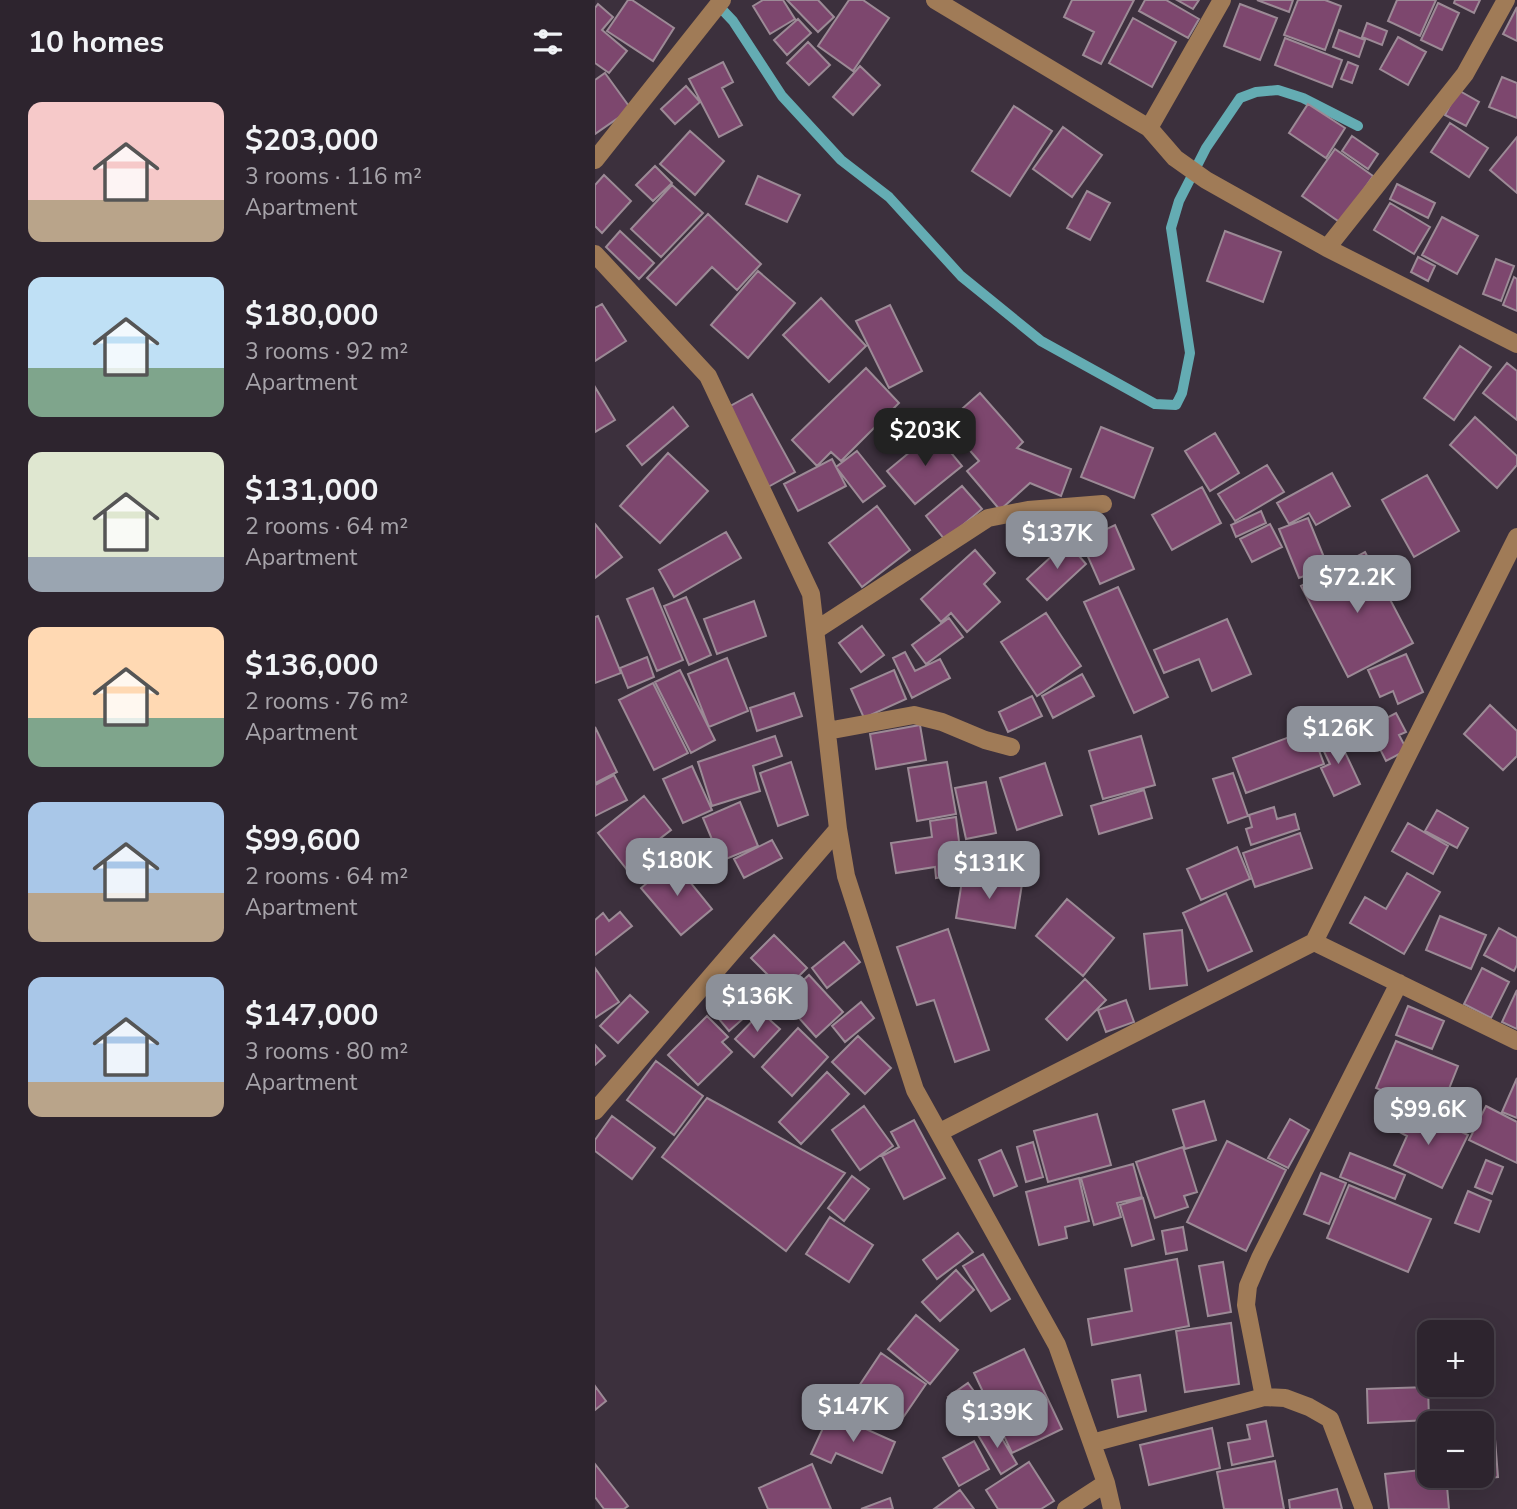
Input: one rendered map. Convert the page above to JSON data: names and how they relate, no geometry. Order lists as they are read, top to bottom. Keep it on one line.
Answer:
{"page":{"heading":"10 homes","list":[{"name":"$203,000","note":"3 rooms · 116 m² · Apartment"},{"name":"$180,000","note":"3 rooms · 92 m² · Apartment"},{"name":"$131,000","note":"2 rooms · 64 m² · Apartment"},{"name":"$136,000","note":"2 rooms · 76 m² · Apartment"},{"name":"$99,600","note":"2 rooms · 64 m² · Apartment"},{"name":"$147,000","note":"3 rooms · 80 m² · Apartment"}],"price":["$203K","$137K","$72.2K","$126K","$180K","$131K","$136K","$99.6K","$147K","$139K"],"map_buttons":["+","−"]}}
